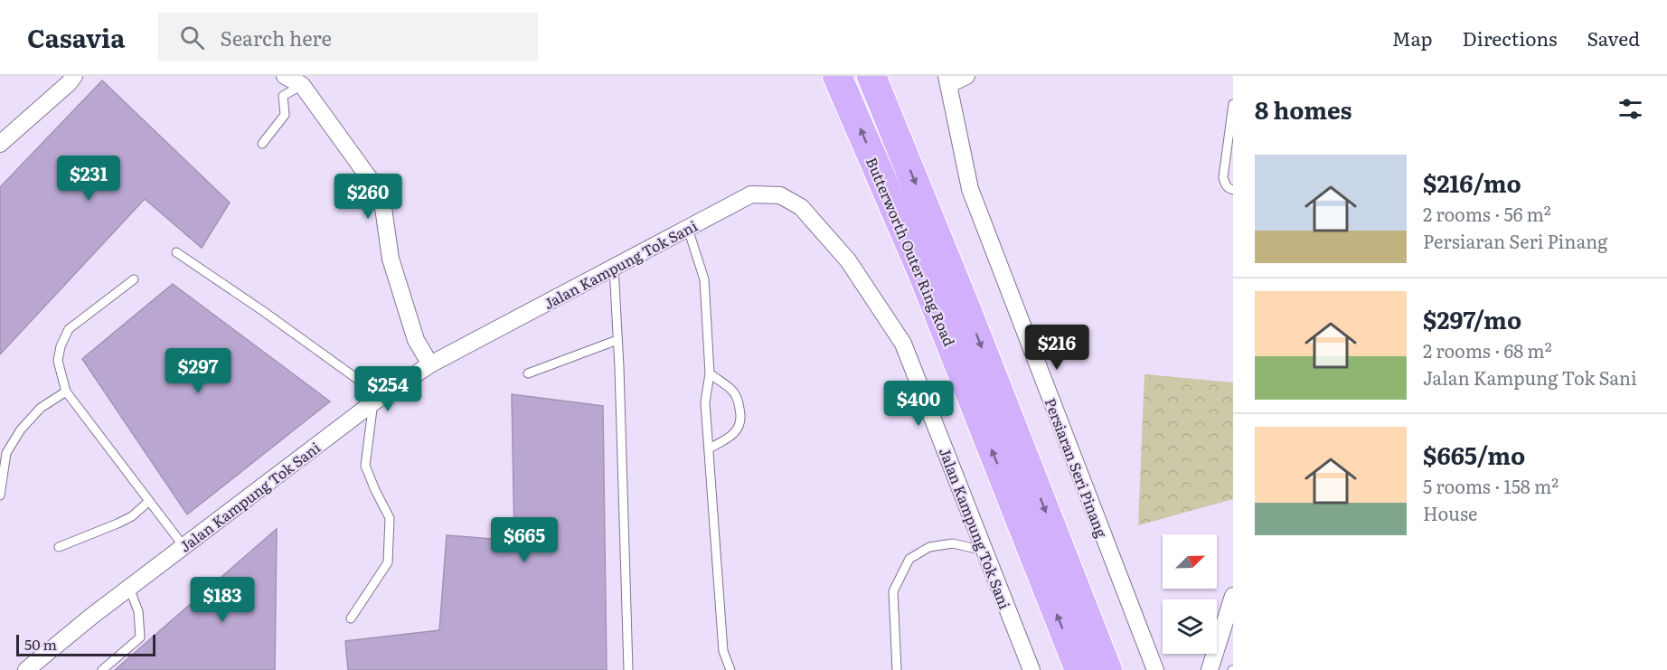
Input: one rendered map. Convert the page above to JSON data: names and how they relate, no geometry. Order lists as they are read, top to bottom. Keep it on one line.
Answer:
{"streets":{"highway":["Butterworth Outer Ring Road"],"street":["Jalan Kampung Tok Sani","Persiaran Seri Pinang"]},"scale_bar":"50 m","north":"top right","page":{"header":"Casavia","search":"Search here","nav":["Map","Directions","Saved"],"heading":"8 homes","list":[{"name":"$216/mo","note":"2 rooms · 56 m² · Persiaran Seri Pinang"},{"name":"$297/mo","note":"2 rooms · 68 m² · Jalan Kampung Tok Sani"},{"name":"$665/mo","note":"5 rooms · 158 m² · House"}],"price":["$231","$260","$216","$297","$254","$400","$665","$183"],"scale":"50 m"}}
